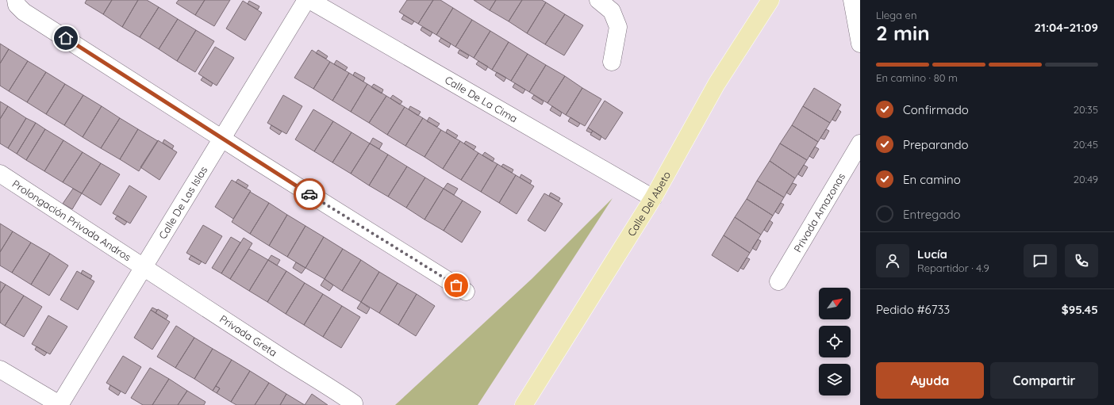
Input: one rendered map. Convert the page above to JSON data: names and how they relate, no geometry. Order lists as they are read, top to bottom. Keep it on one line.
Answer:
{"streets":{"main road":["Calle Del Abeto"],"street":["Calle De La Cima","Calle De Las Islas","Privada Amazonas","Prolongación Privada Andros","Privada Greta"]},"crossings":[["Calle De La Cima","Calle Del Abeto"],["Calle De Las Islas","Prolongación Privada Andros"],["Calle De Las Islas","Privada Greta"],["Prolongación Privada Andros","Privada Greta"]],"north":"top right","page":{"heading":["2 min","Llega en","21:04–21:09"],"panel":["Lucía","Repartidor · 4.9","Pedido #6733","$95.45"],"bar":"En camino · 80 m","list":[["Confirmado","20:35"],["Preparando","20:45"],["En camino","20:49"],"Entregado"],"buttons":["Ayuda","Compartir"]}}
